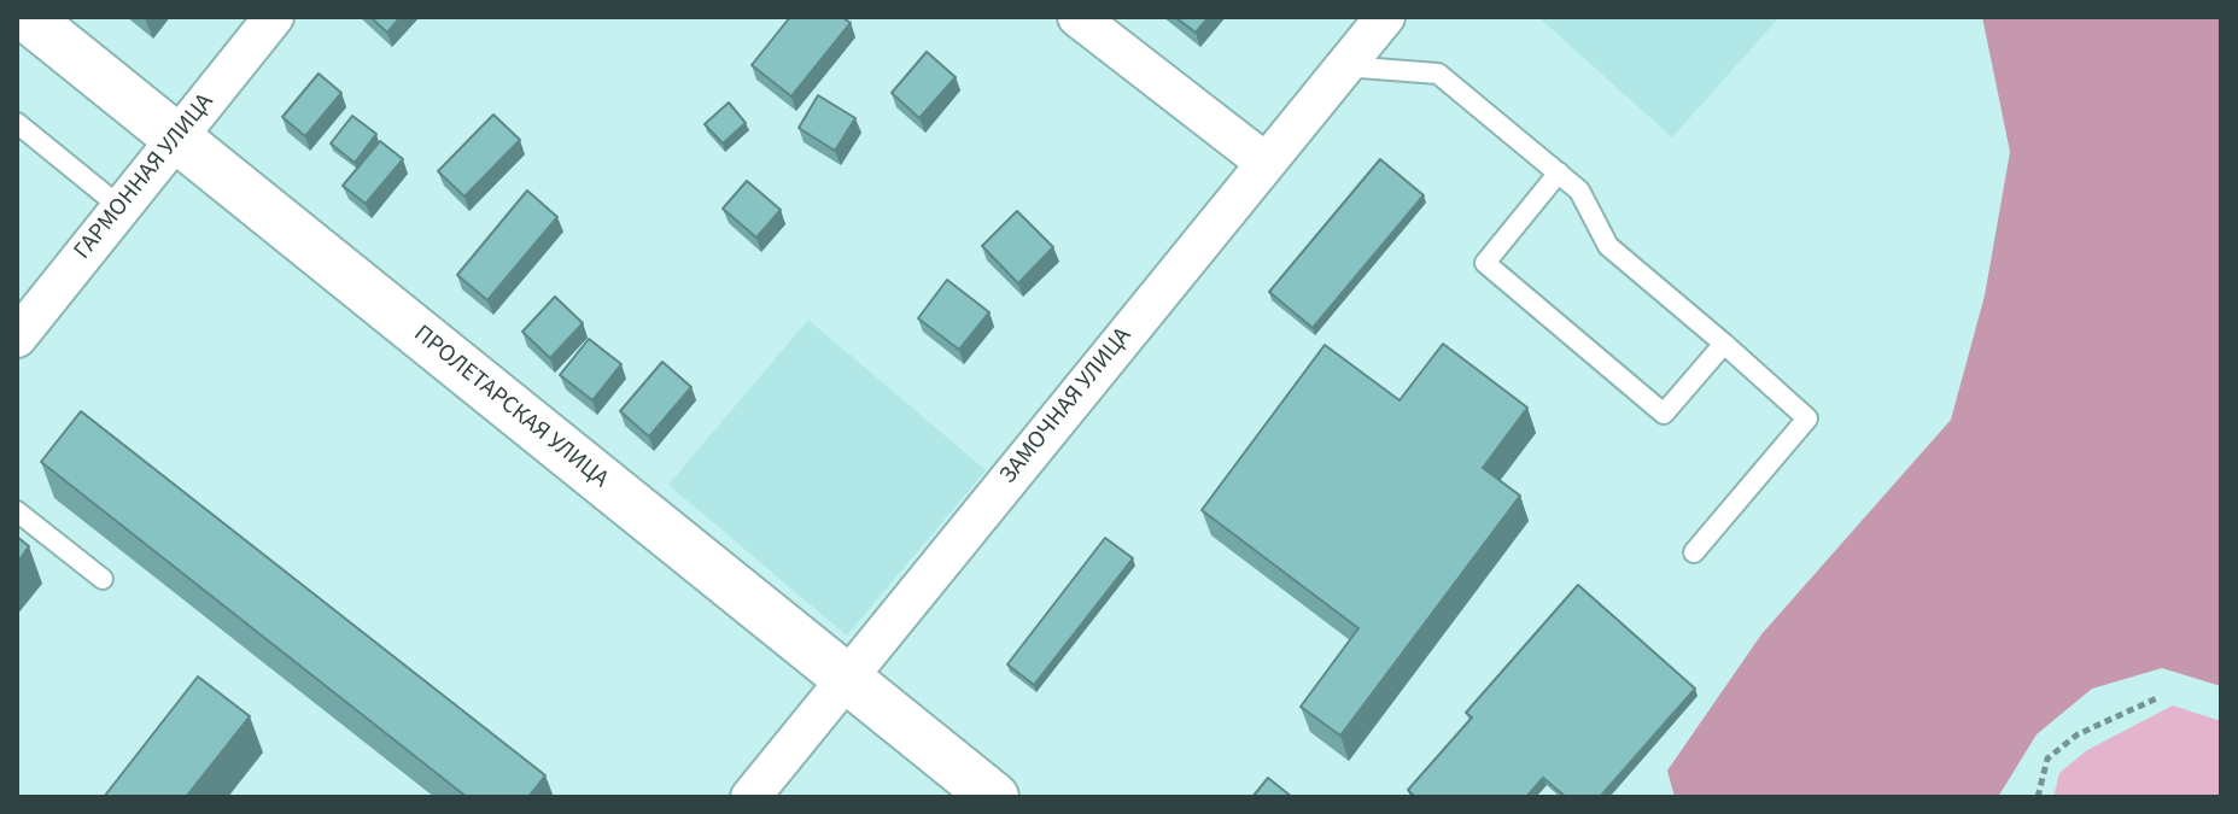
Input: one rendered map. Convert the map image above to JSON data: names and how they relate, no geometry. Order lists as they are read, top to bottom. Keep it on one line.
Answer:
{"streets":{"street":["ГАРМОННАЯ УЛИЦА","ЗАМОЧНАЯ УЛИЦА","ПРОЛЕТАРСКАЯ УЛИЦА"]},"crossings":[["ГАРМОННАЯ УЛИЦА","ПРОЛЕТАРСКАЯ УЛИЦА"],["ЗАМОЧНАЯ УЛИЦА","ПРОЛЕТАРСКАЯ УЛИЦА"]]}
